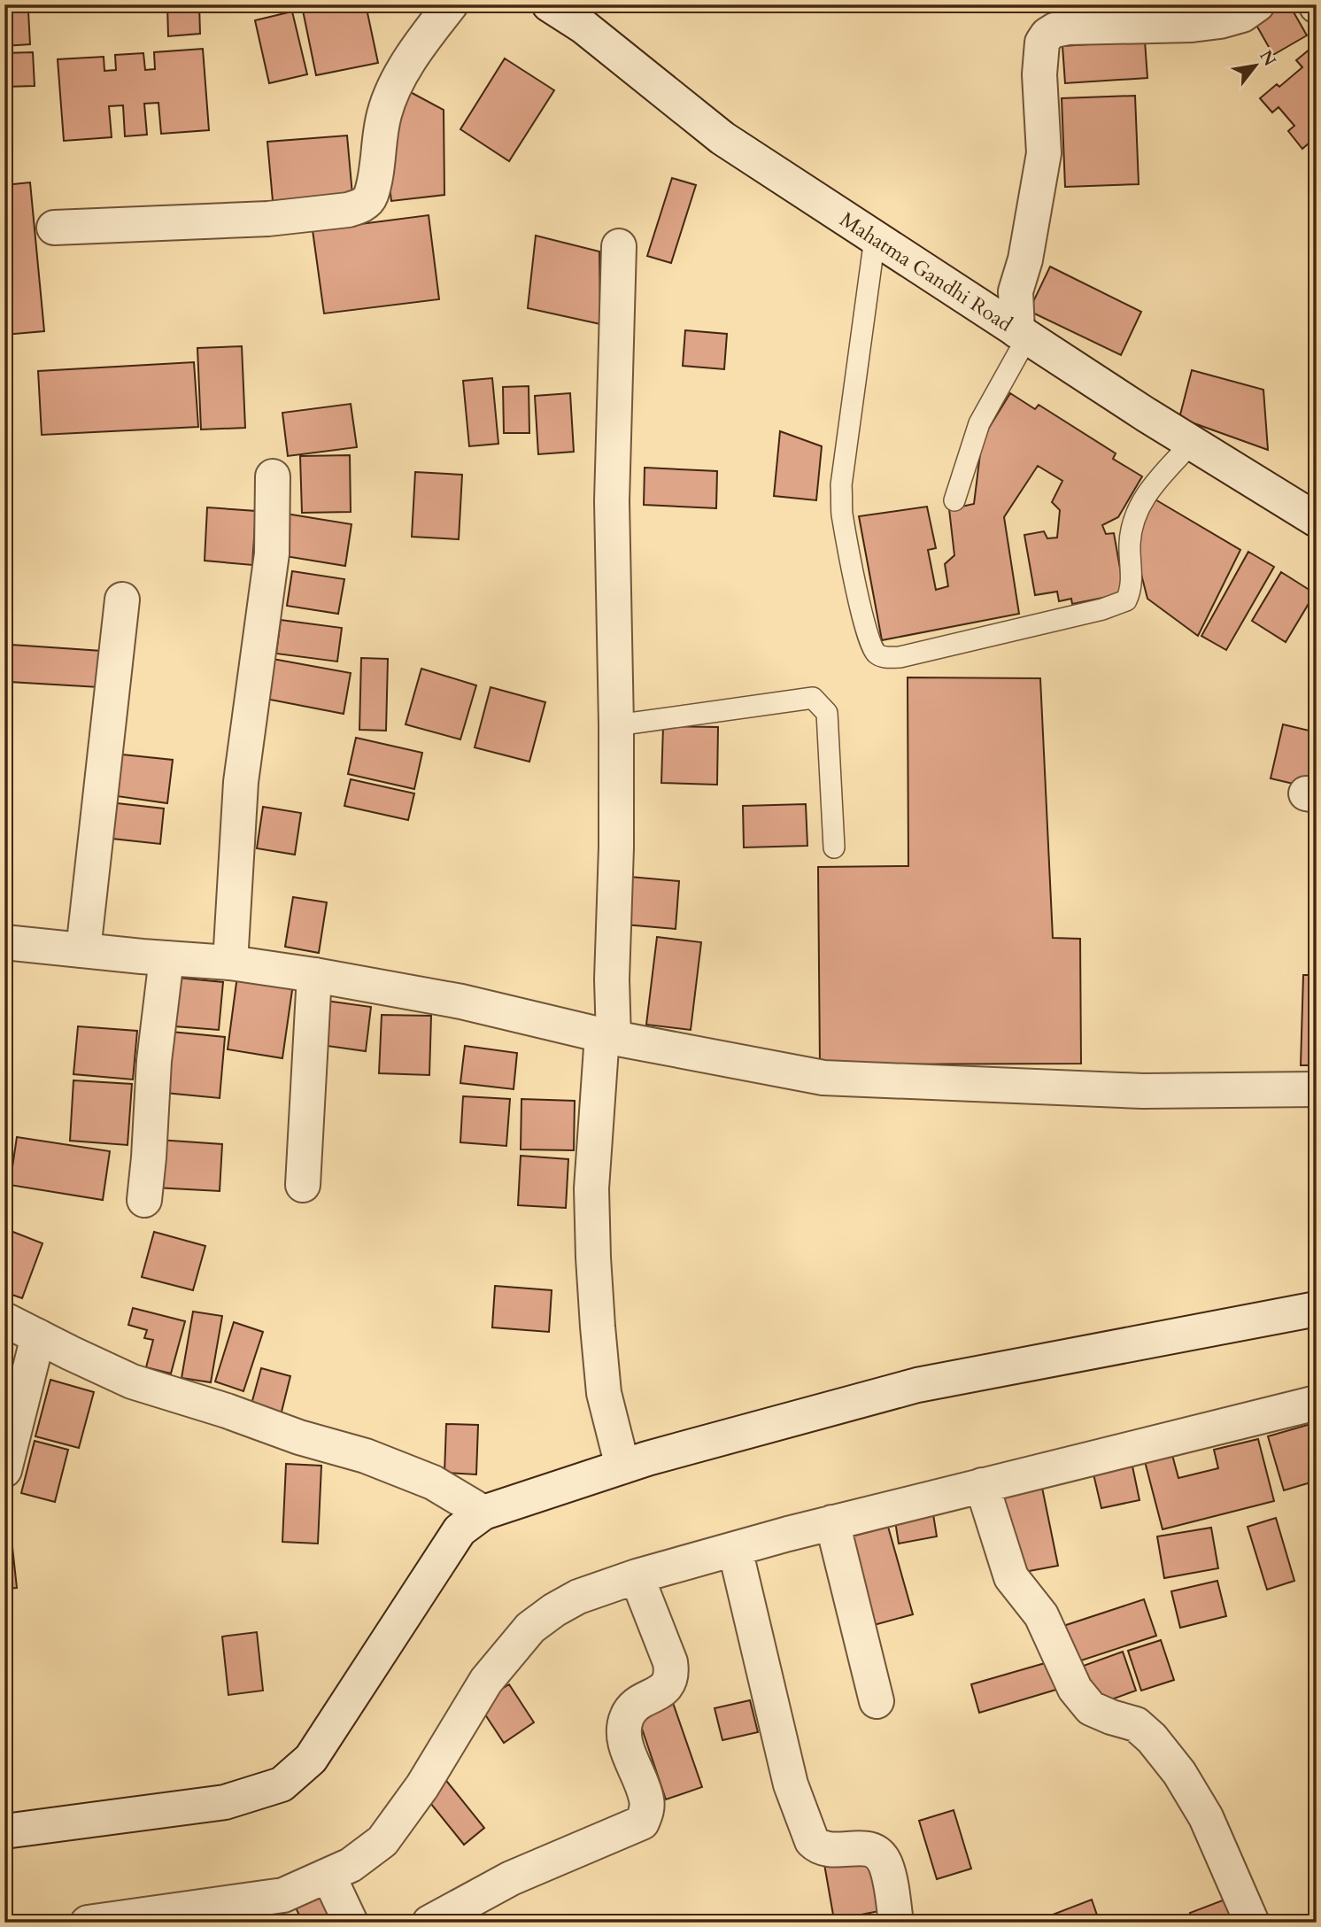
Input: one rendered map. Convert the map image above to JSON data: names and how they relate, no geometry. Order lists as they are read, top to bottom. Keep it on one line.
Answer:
{"streets":{"street":["Mahatma Gandhi Road"]},"north":"top right"}
